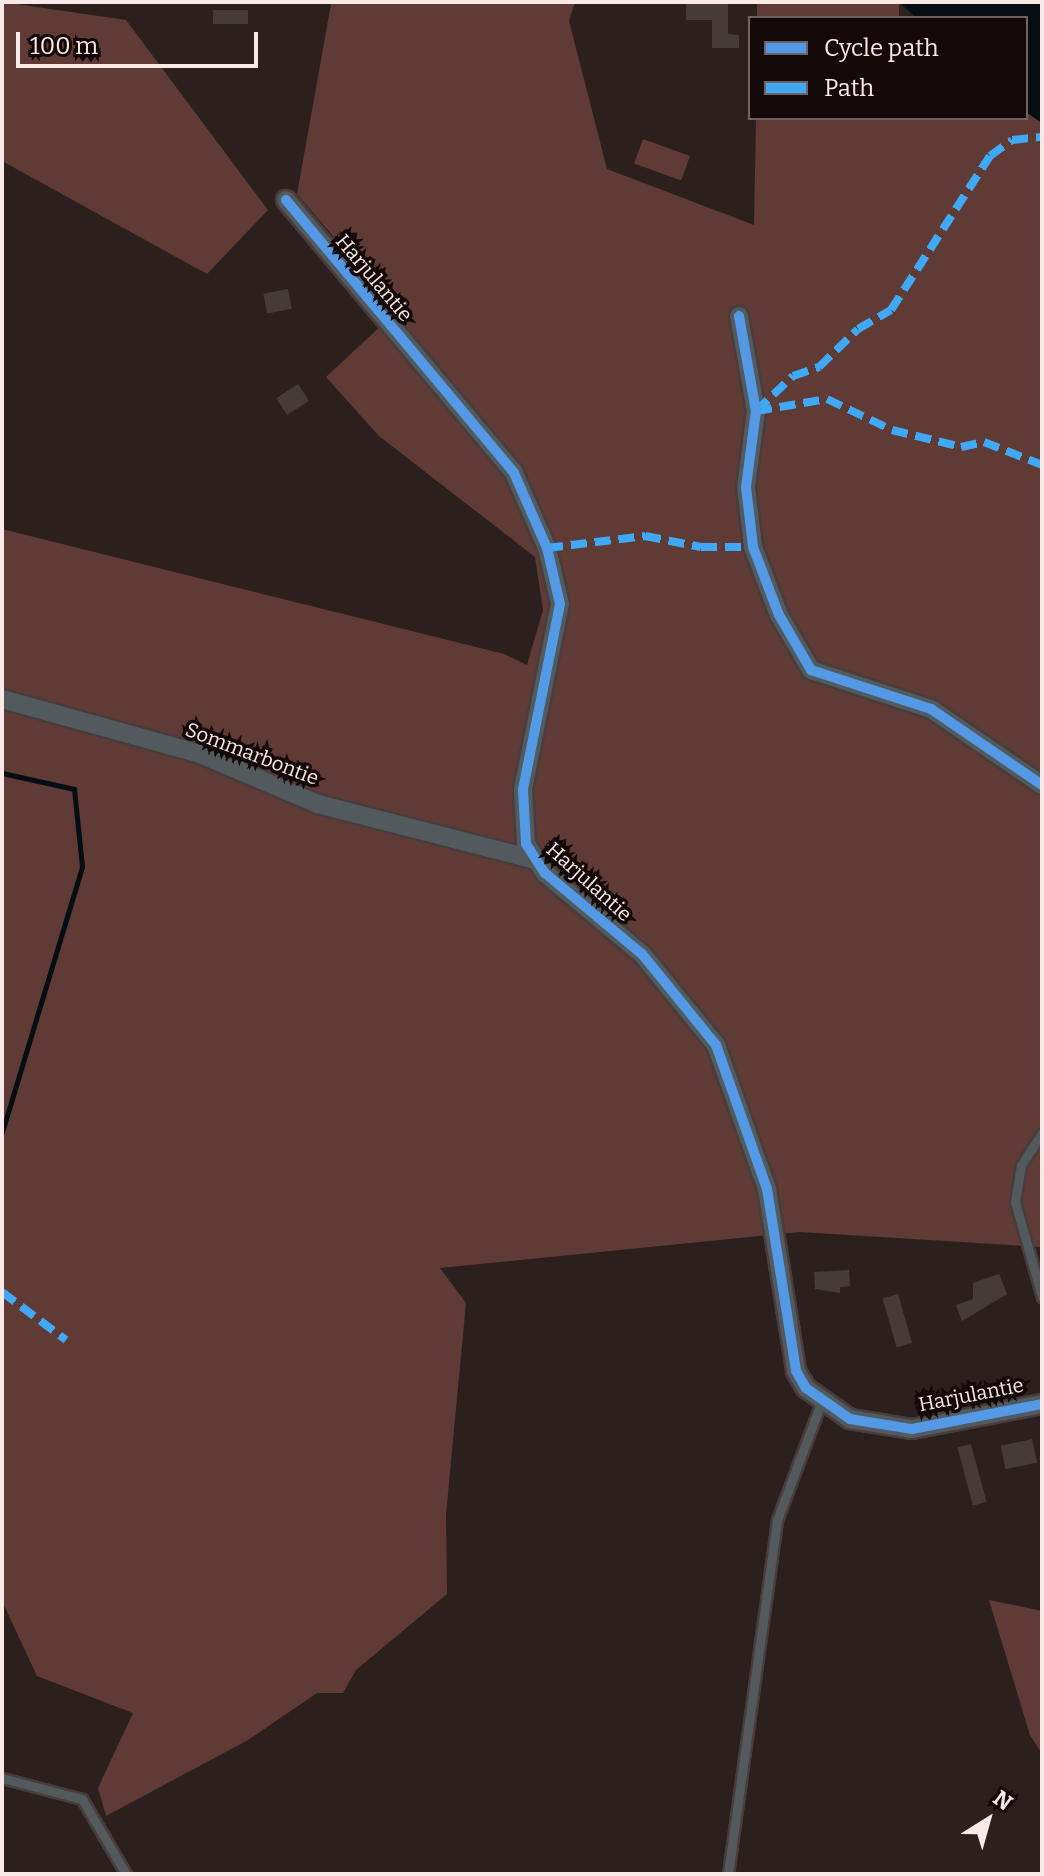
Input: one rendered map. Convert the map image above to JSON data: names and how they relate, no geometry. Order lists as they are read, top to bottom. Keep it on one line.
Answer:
{"streets":{"street":["Harjulantie","Sommarbontie"]},"crossings":[["Harjulantie","Sommarbontie"]],"legend":["Cycle path","Path"],"scale_bar":"100 m","north":"top right"}
